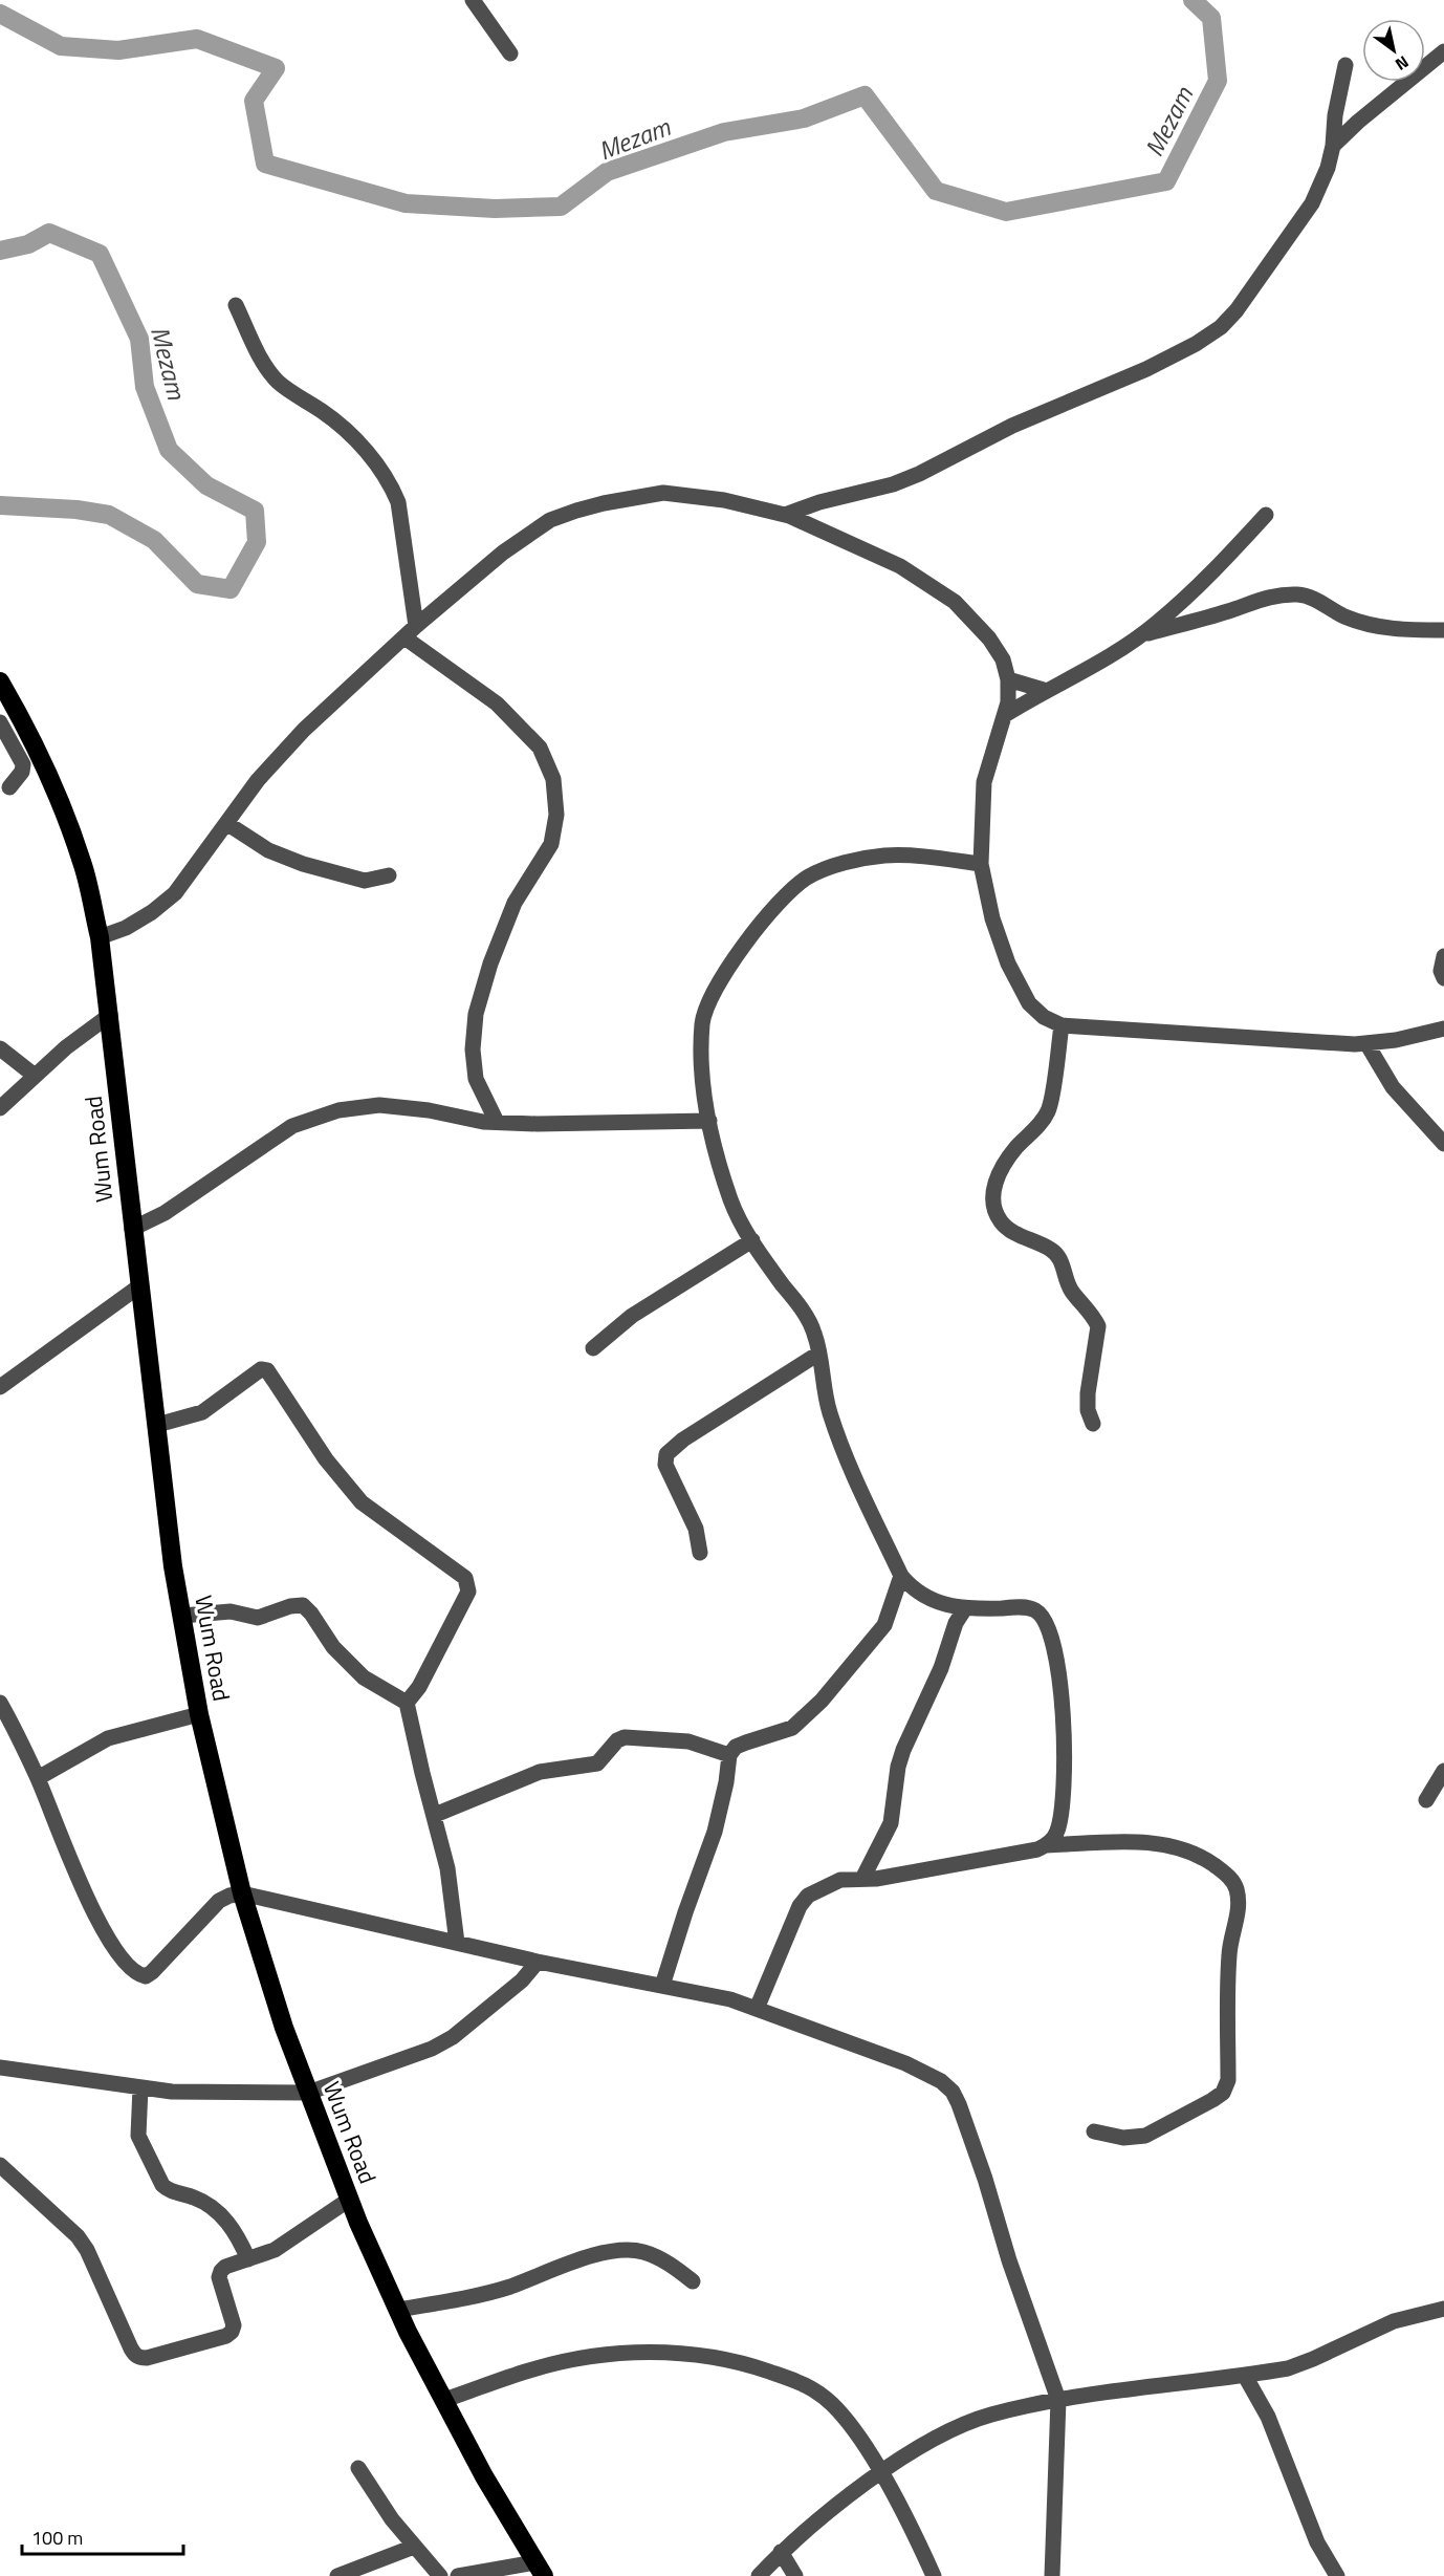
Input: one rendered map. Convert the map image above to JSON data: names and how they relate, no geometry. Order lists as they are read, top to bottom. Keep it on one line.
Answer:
{"streets":{"highway":["Wum Road"]},"water":["Mezam"],"scale_bar":"100 m","north":"bottom right"}
